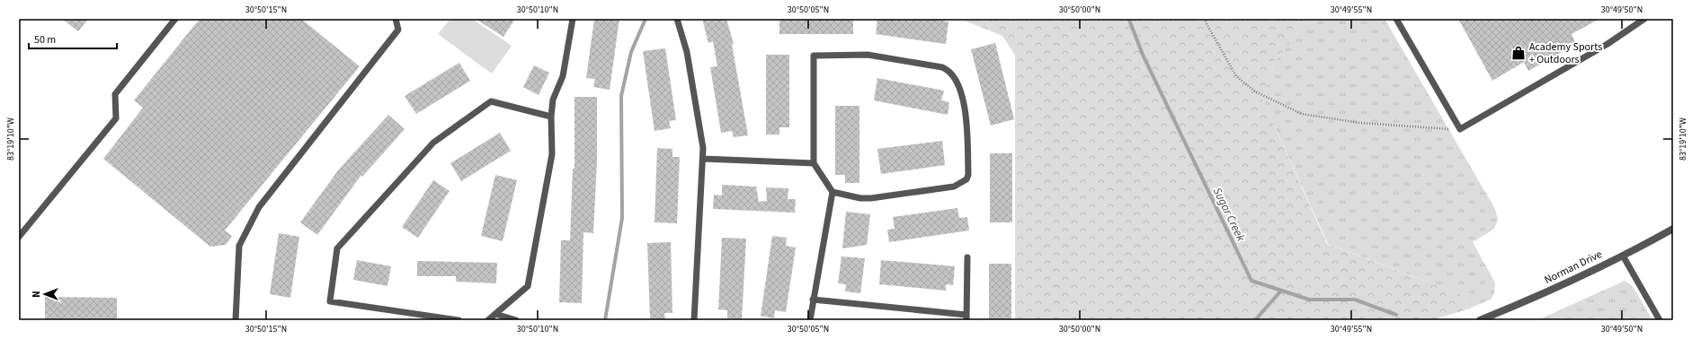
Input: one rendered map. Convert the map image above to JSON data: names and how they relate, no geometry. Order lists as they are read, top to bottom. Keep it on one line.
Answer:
{"streets":{"street":["Norman Drive"]},"water":["Sugar Creek"],"places":{"shop":["Academy Sports + Outdoors"]},"scale_bar":"50 m","north":"left","coordinates":["30°50'15\"N","30°50'10\"N","30°50'05\"N","30°50'00\"N","30°49'55\"N","30°49'50\"N","83°19'10\"W"]}
